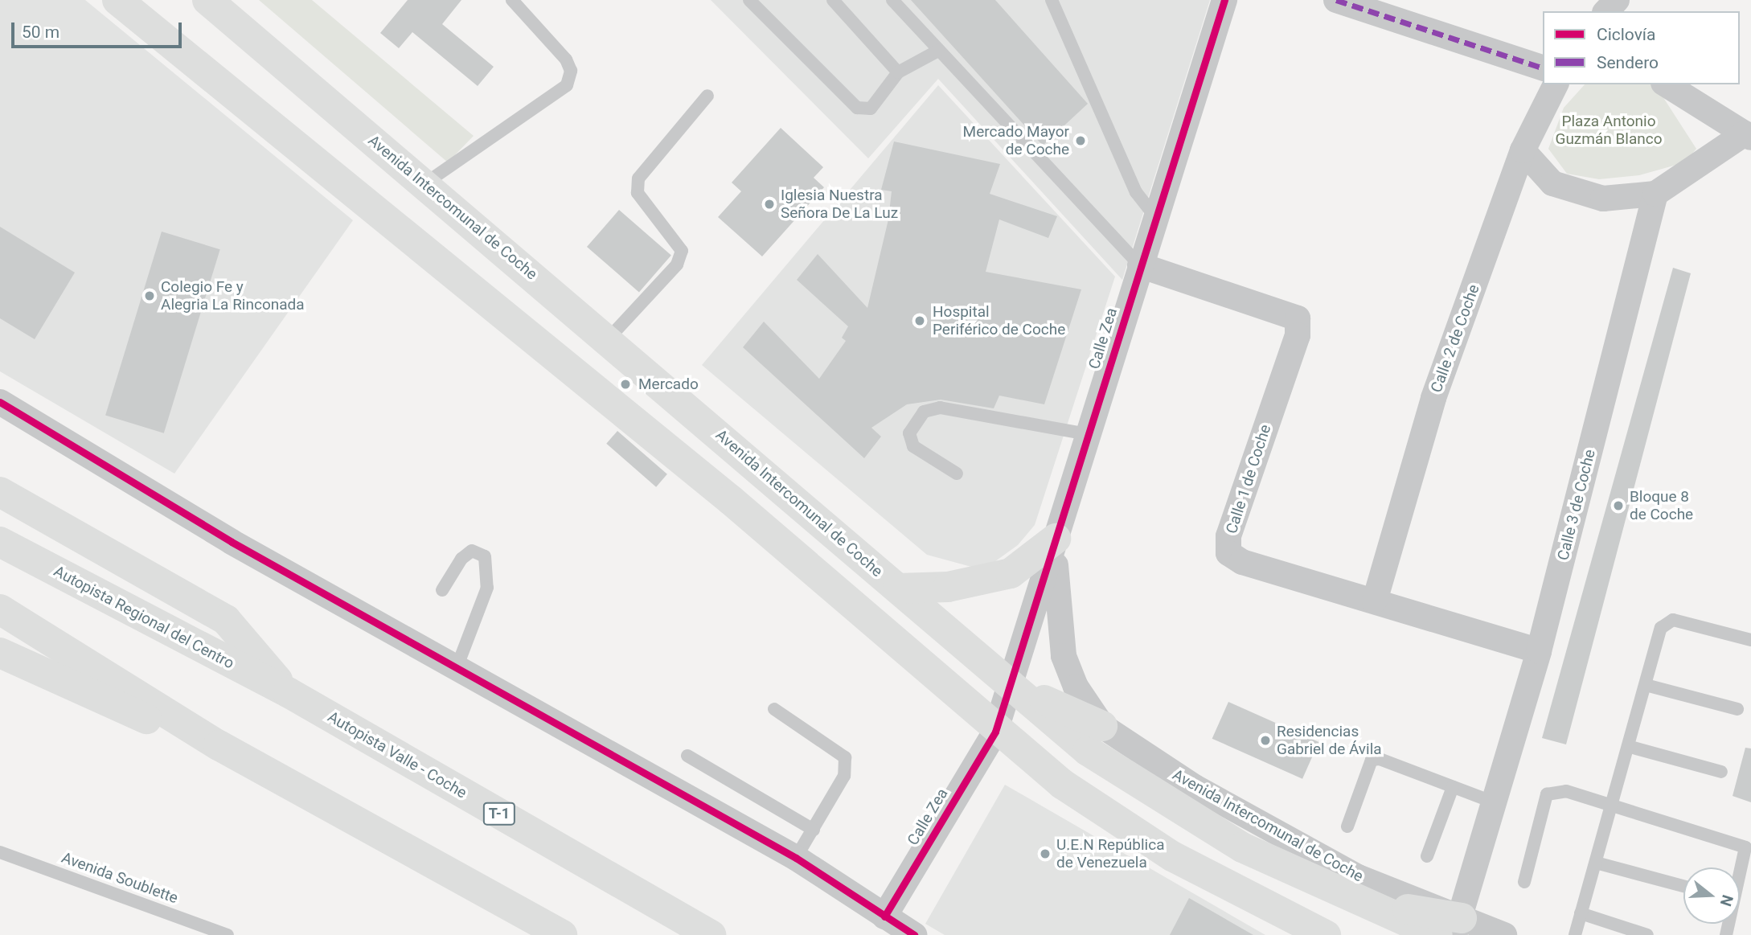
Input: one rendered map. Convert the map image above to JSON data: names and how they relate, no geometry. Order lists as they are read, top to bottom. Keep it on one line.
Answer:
{"streets":{"main road":["Avenida Intercomunal de Coche","Autopista Regional del Centro","Autopista Valle - Coche","T-1"],"street":["Calle Zea","Calle 2 de Coche","Calle 1 de Coche","Calle 3 de Coche"],"lane":["Avenida Soublette"]},"crossings":[["Avenida Intercomunal de Coche","Calle Zea"],["Avenida Intercomunal de Coche","Calle 3 de Coche"],["Calle Zea","Calle 1 de Coche"],["Calle 2 de Coche","Calle 1 de Coche"],["Calle 1 de Coche","Calle 3 de Coche"],["Autopista Regional del Centro","Autopista Valle - Coche"]],"parks":["Plaza Antonio Guzmán Blanco"],"places":["Mercado Mayor de Coche","Iglesia Nuestra Señora De La Luz","Colegio Fe y Alegria La Rinconada","Hospital Periférico de Coche","Mercado","Bloque 8 de Coche","Residencias Gabriel de Ávila","U.E.N República de Venezuela"],"legend":["Ciclovía","Sendero"],"scale_bar":"50 m","north":"right"}
